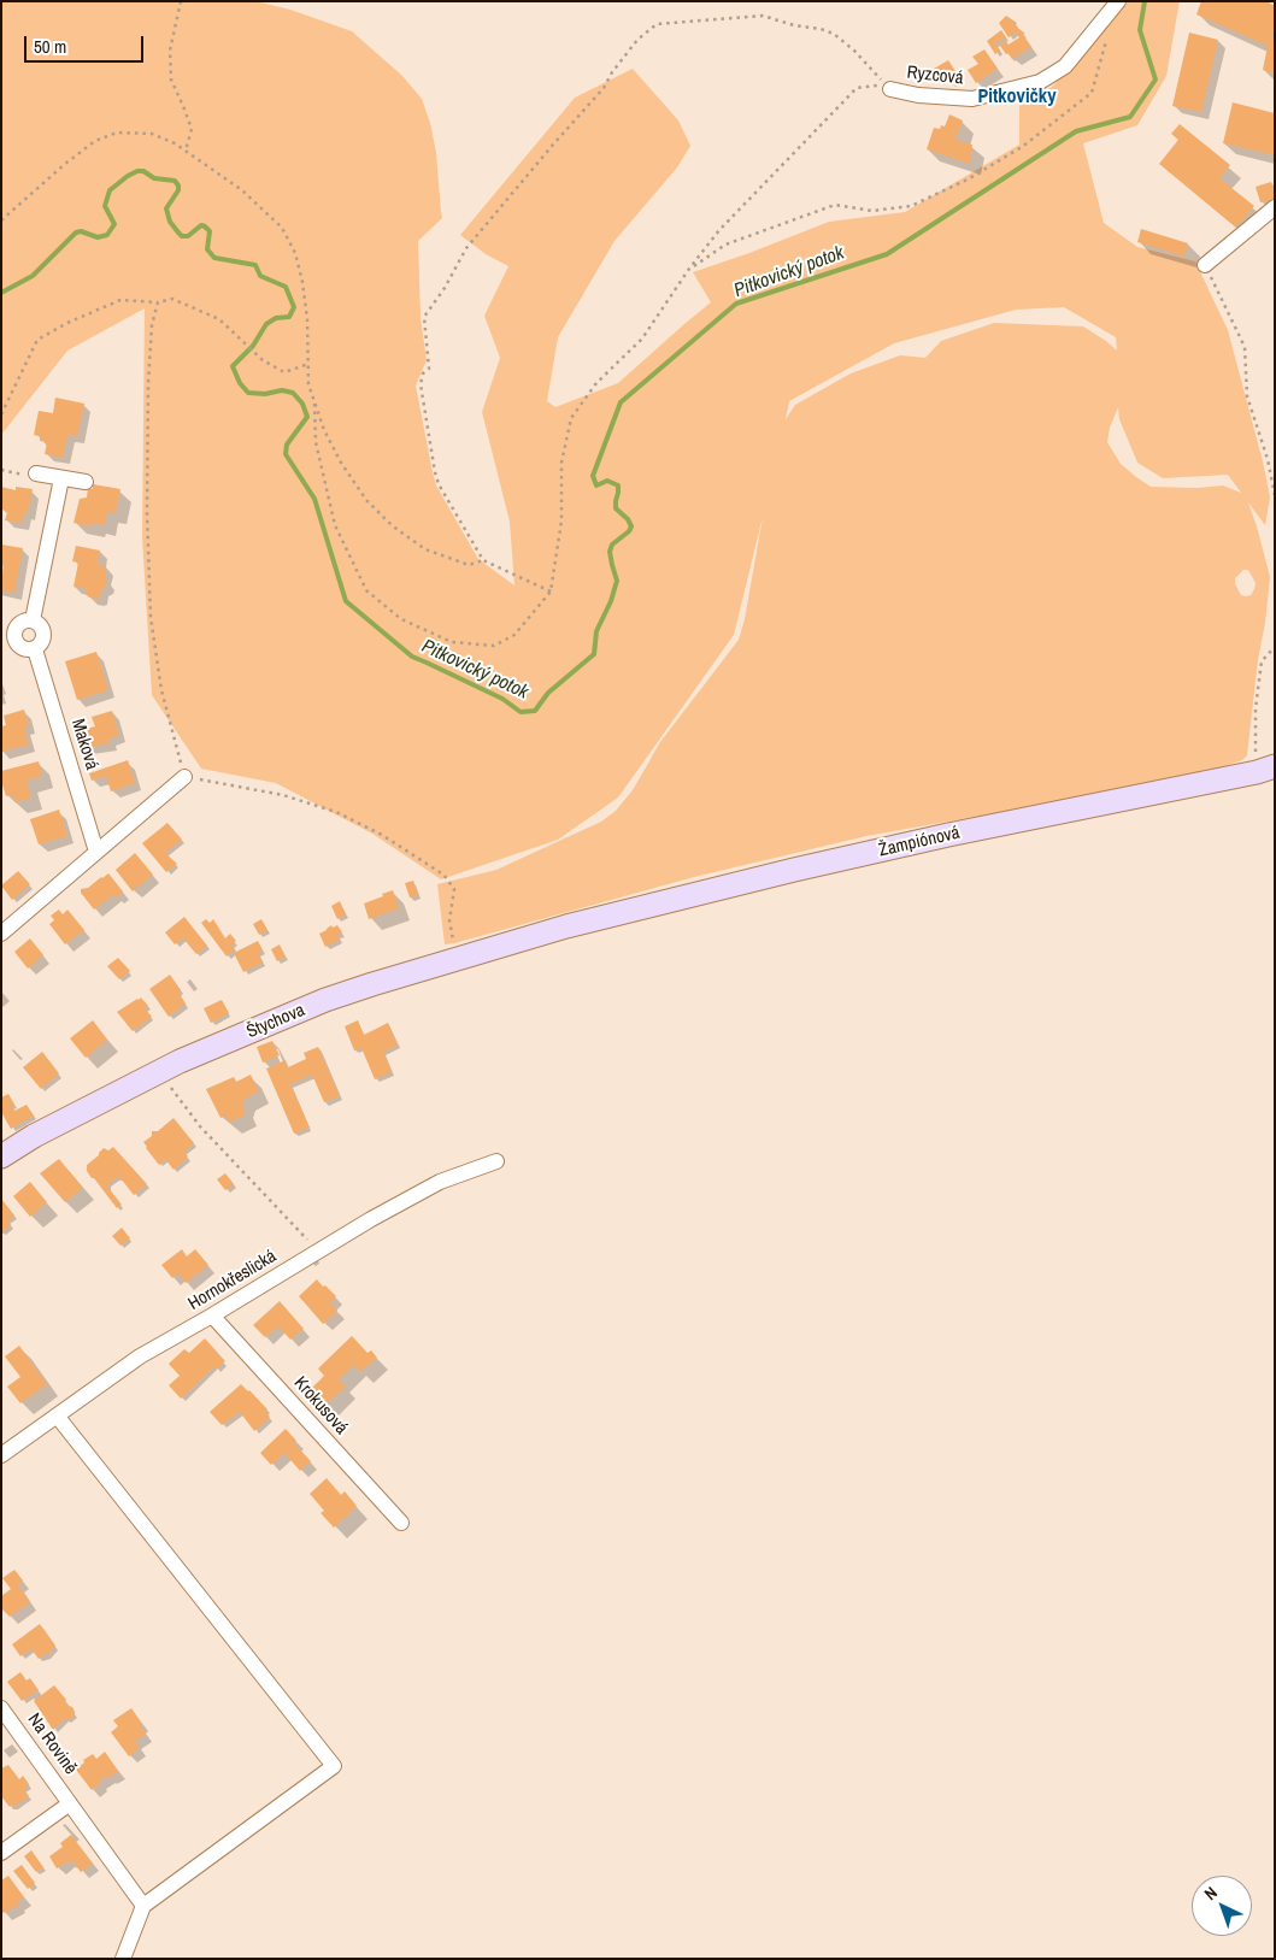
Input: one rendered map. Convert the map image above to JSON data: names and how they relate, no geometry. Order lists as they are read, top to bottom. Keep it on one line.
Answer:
{"streets":{"street":["Ryzcová","Maková","Žampiónová","Štychova","Hornokřeslická","Krokusová","Na Rovině"]},"crossings":[["Žampiónová","Štychova"],["Hornokřeslická","Krokusová"]],"districts":["Pitkovičky"],"water":["Pitkovický potok"],"scale_bar":"50 m","north":"top left"}
